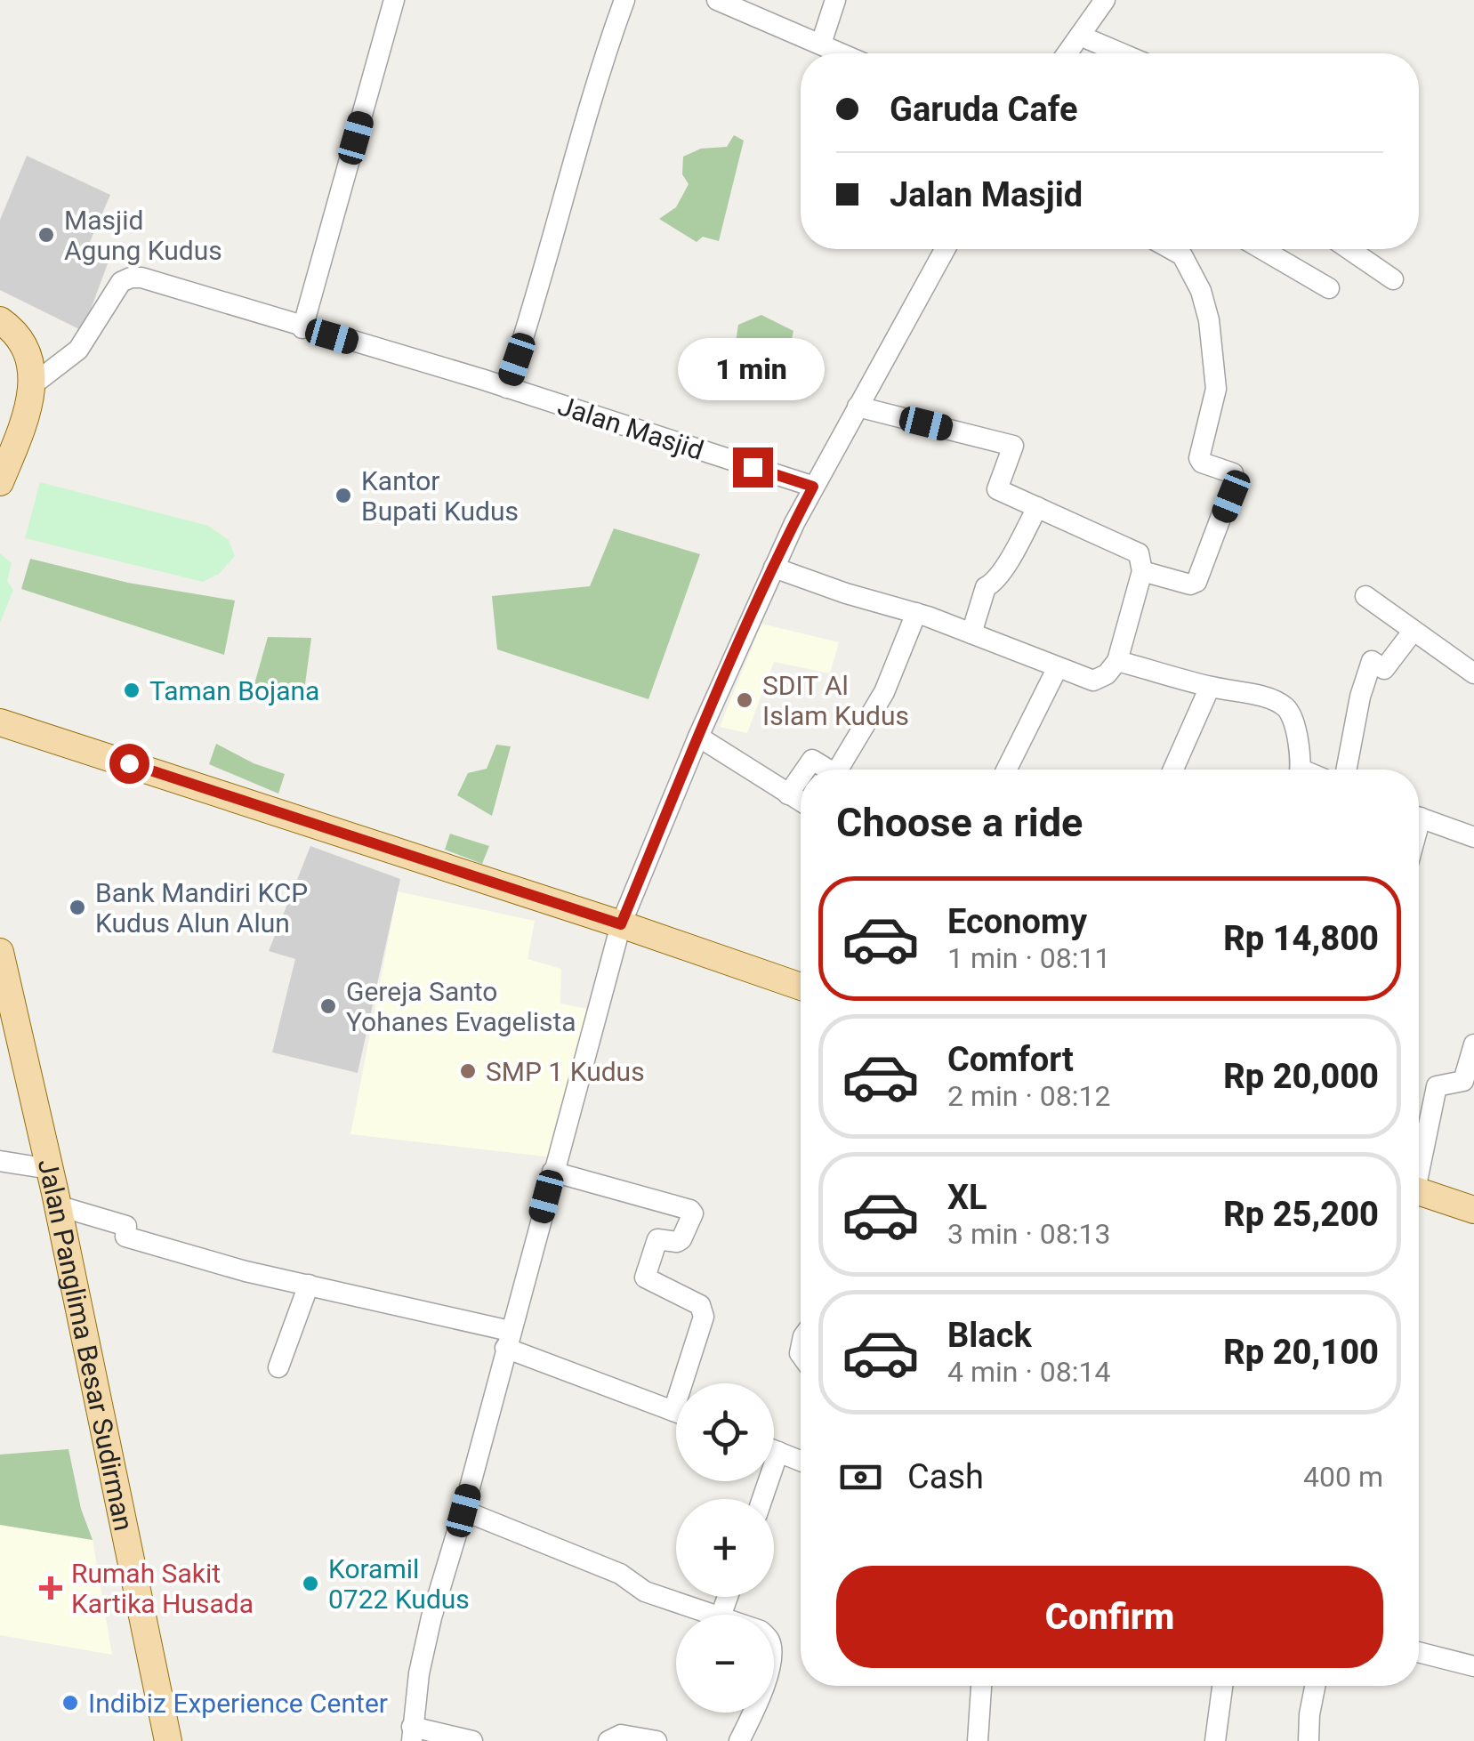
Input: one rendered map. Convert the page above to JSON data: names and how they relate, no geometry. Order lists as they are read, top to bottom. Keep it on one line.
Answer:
{"streets":{"main road":["Jalan Panglima Besar Sudirman"],"street":["Jalan Masjid"]},"places":{"other":["Masjid Agung Kudus","Kantor Bupati Kudus","Taman Bojana","SDIT Al Islam Kudus","Bank Mandiri KCP Kudus Alun Alun","Gereja Santo Yohanes Evagelista","SMP 1 Kudus","Koramil 0722 Kudus","Indibiz Experience Center"],"health":["Rumah Sakit Kartika Husada"]},"page":{"banner":["Garuda Cafe","Jalan Masjid"],"bubble":"1 min","heading":"Choose a ride","list":[{"name":"Economy","note":"1 min · 08:11","value":"Rp 14,800"},{"name":"Comfort","note":"2 min · 08:12","value":"Rp 20,000"},{"name":"XL","note":"3 min · 08:13","value":"Rp 25,200"},{"name":"Black","note":"4 min · 08:14","value":"Rp 20,100"}],"map_buttons":["+","−"],"pay":["Cash","400 m"],"buttons":"Confirm"}}
